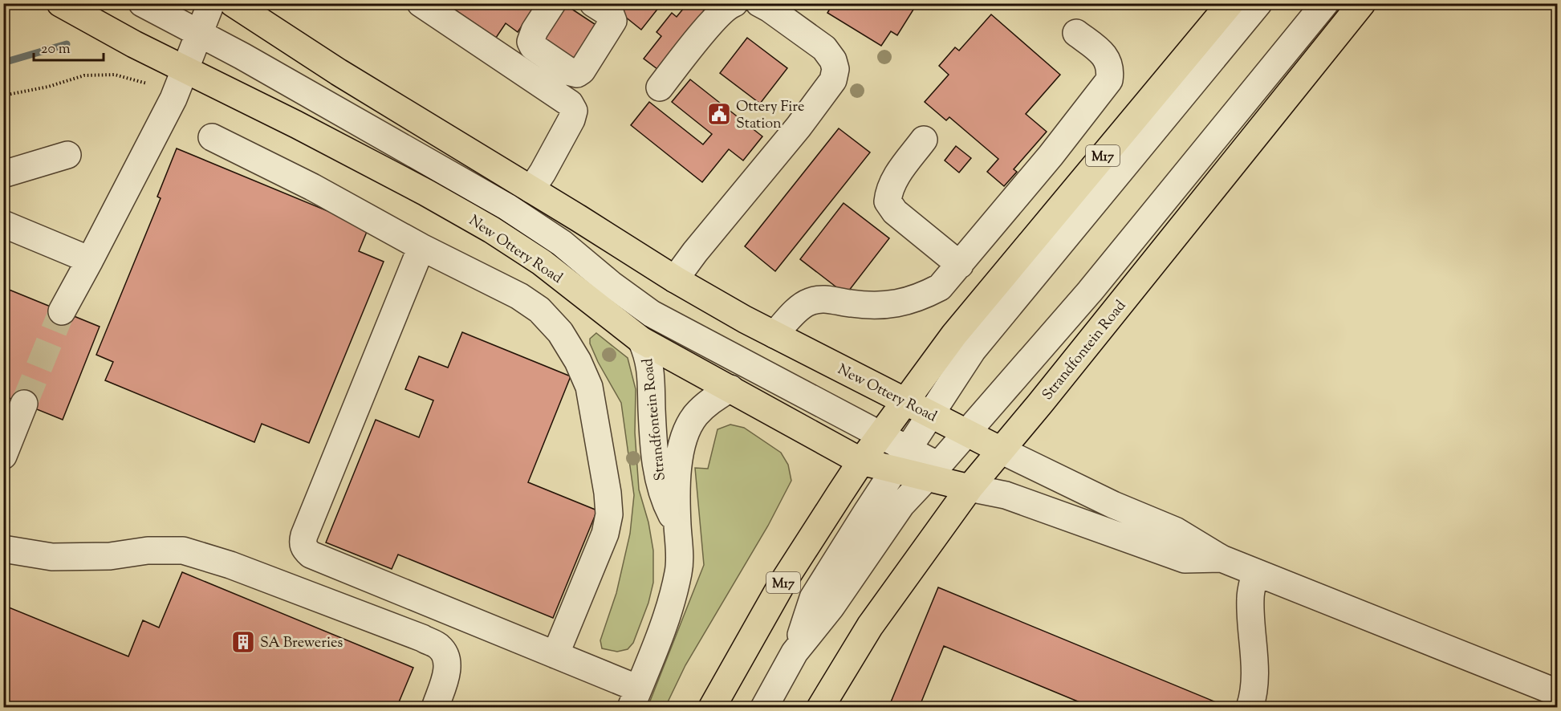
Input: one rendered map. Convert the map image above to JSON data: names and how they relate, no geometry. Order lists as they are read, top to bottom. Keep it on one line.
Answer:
{"streets":{"main road":["M17","New Ottery Road","Strandfontein Road"]},"crossings":[["M17","New Ottery Road"],["New Ottery Road","Strandfontein Road"]],"places":{"public building":["Ottery Fire Station"],"building":["SA Breweries"]},"scale_bar":"20 m"}
